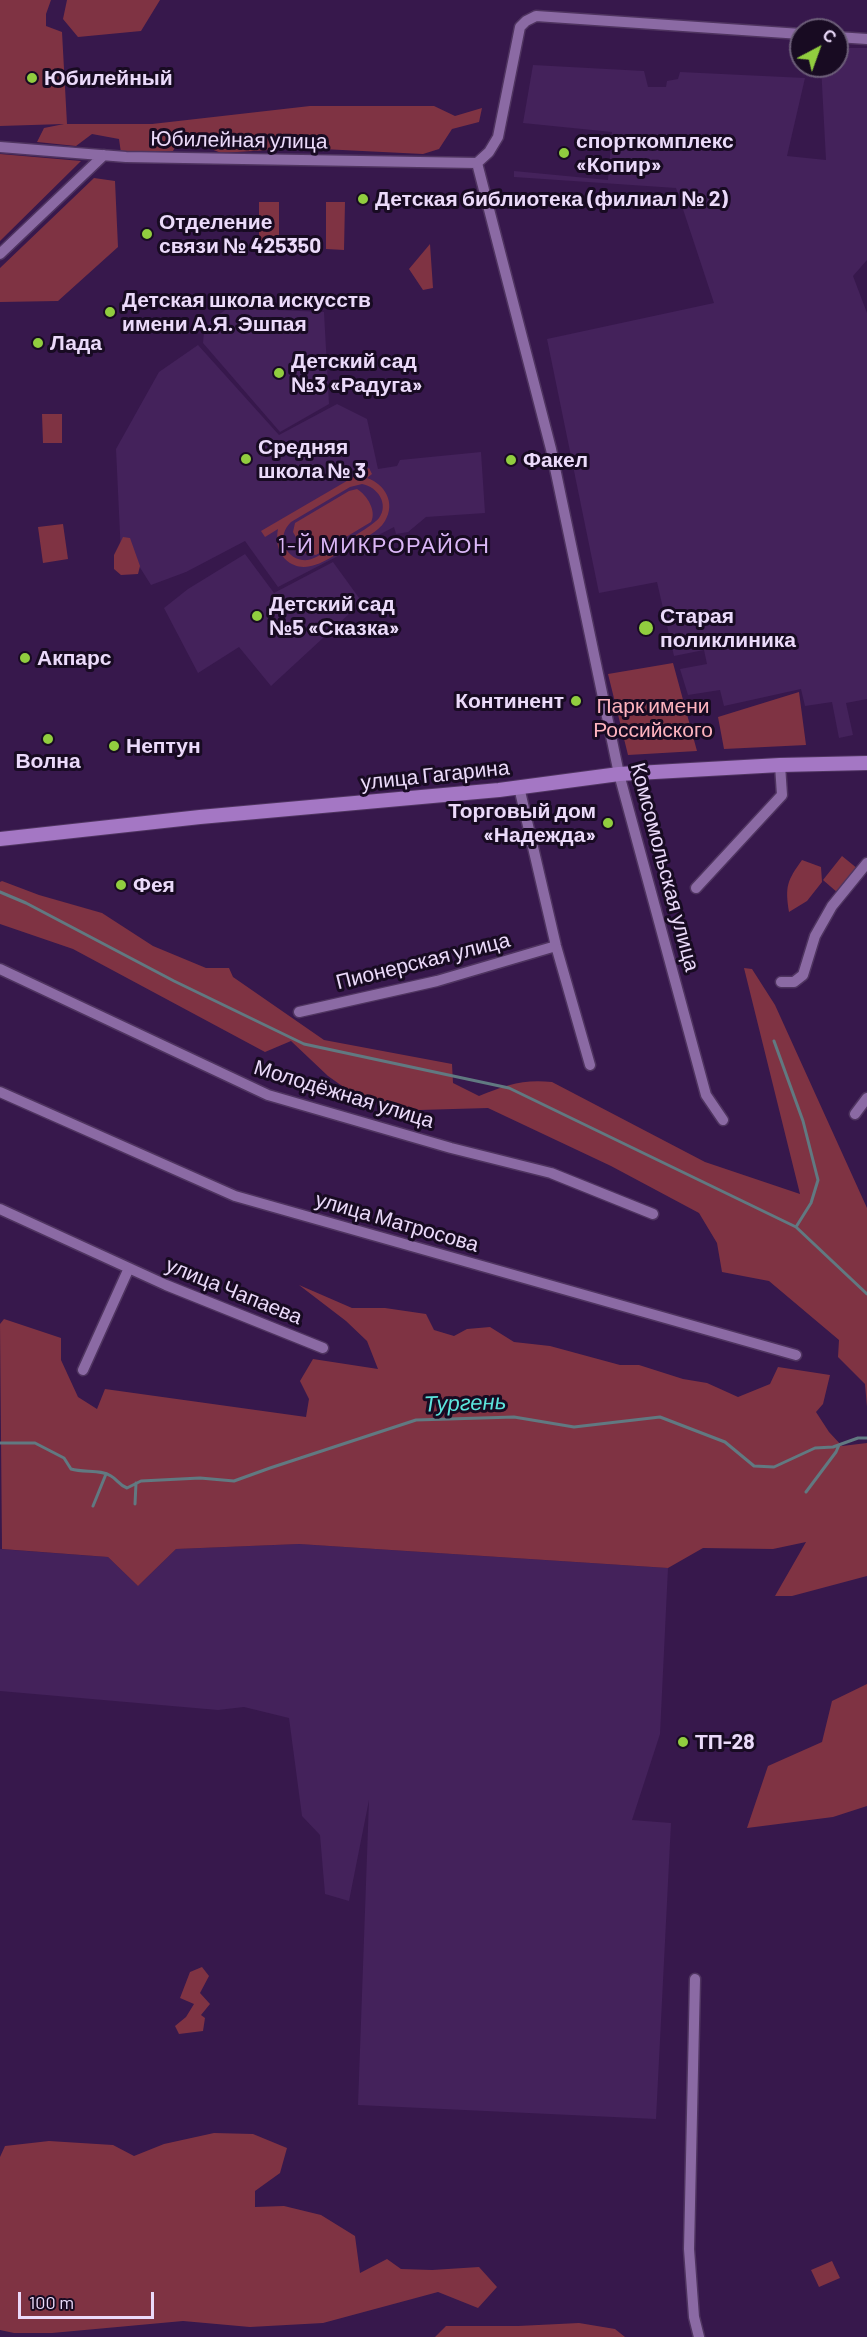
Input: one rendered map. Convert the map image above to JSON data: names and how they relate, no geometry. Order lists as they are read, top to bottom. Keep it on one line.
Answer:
{"streets":{"main road":["улица Гагарина"],"street":["Юбилейная улица","Комсомольская улица","Пионерская улица","Молодёжная улица","улица Матросова","улица Чапаева"]},"crossings":[["Юбилейная улица","Комсомольская улица"],["улица Гагарина","Комсомольская улица"]],"districts":["1-Й МИКРОРАЙОН"],"water":["Тургень"],"parks":["Парк имени Российского"],"places":["Юбилейный","спорткомплекс «Копир»","Детская библиотека (филиал № 2)","Отделение связи № 425350","Детская школа искусств имени А.Я. Эшпая","Лада","Детский сад №3 «Радуга»","Средняя школа № 3","Факел","Детский сад №5 «Сказка»","Старая поликлиника","Акпарс","Континент","Волна","Нептун","Торговый дом «Надежда»","Фея","ТП-28"],"scale_bar":"100 m","north":"top right"}
